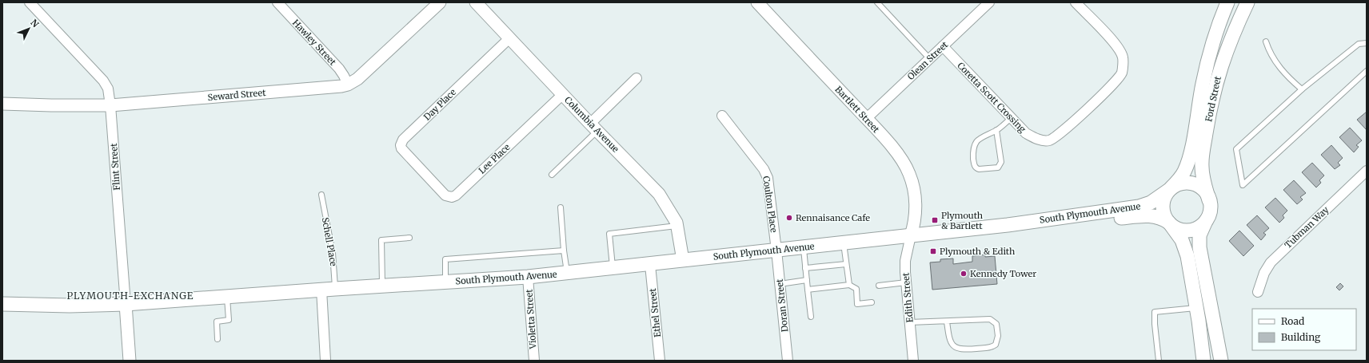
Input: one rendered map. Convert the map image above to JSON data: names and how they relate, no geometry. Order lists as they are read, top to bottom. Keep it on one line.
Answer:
{"streets":{"main road":["Ford Street","South Plymouth Avenue"],"street":["Hawley Street","Olean Street","Seward Street","Coretta Scott Crossing","Day Place","Bartlett Street","Columbia Avenue","Lee Place","Flint Street","Coulton Place","Tubman Way","Edith Street","Doran Street","Ethel Street","Violetta Street"],"lane":["Schell Place"]},"crossings":[["Hawley Street","Seward Street"],["Olean Street","Coretta Scott Crossing"],["Olean Street","Bartlett Street"],["Seward Street","Flint Street"],["Ford Street","South Plymouth Avenue"],["Day Place","Columbia Avenue"],["Day Place","Lee Place"],["Bartlett Street","South Plymouth Avenue"],["Bartlett Street","Edith Street"],["Columbia Avenue","Lee Place"],["Columbia Avenue","South Plymouth Avenue"],["Flint Street","South Plymouth Avenue"],["Coulton Place","South Plymouth Avenue"],["Coulton Place","Doran Street"],["South Plymouth Avenue","Schell Place"],["South Plymouth Avenue","Edith Street"],["South Plymouth Avenue","Doran Street"],["South Plymouth Avenue","Ethel Street"],["South Plymouth Avenue","Violetta Street"]],"districts":["PLYMOUTH-EXCHANGE"],"places":{"other":["Rennaisance Cafe","Kennedy Tower"],"transit":["Plymouth & Bartlett","Plymouth & Edith"]},"legend":["Road","Building"],"north":"top right"}
